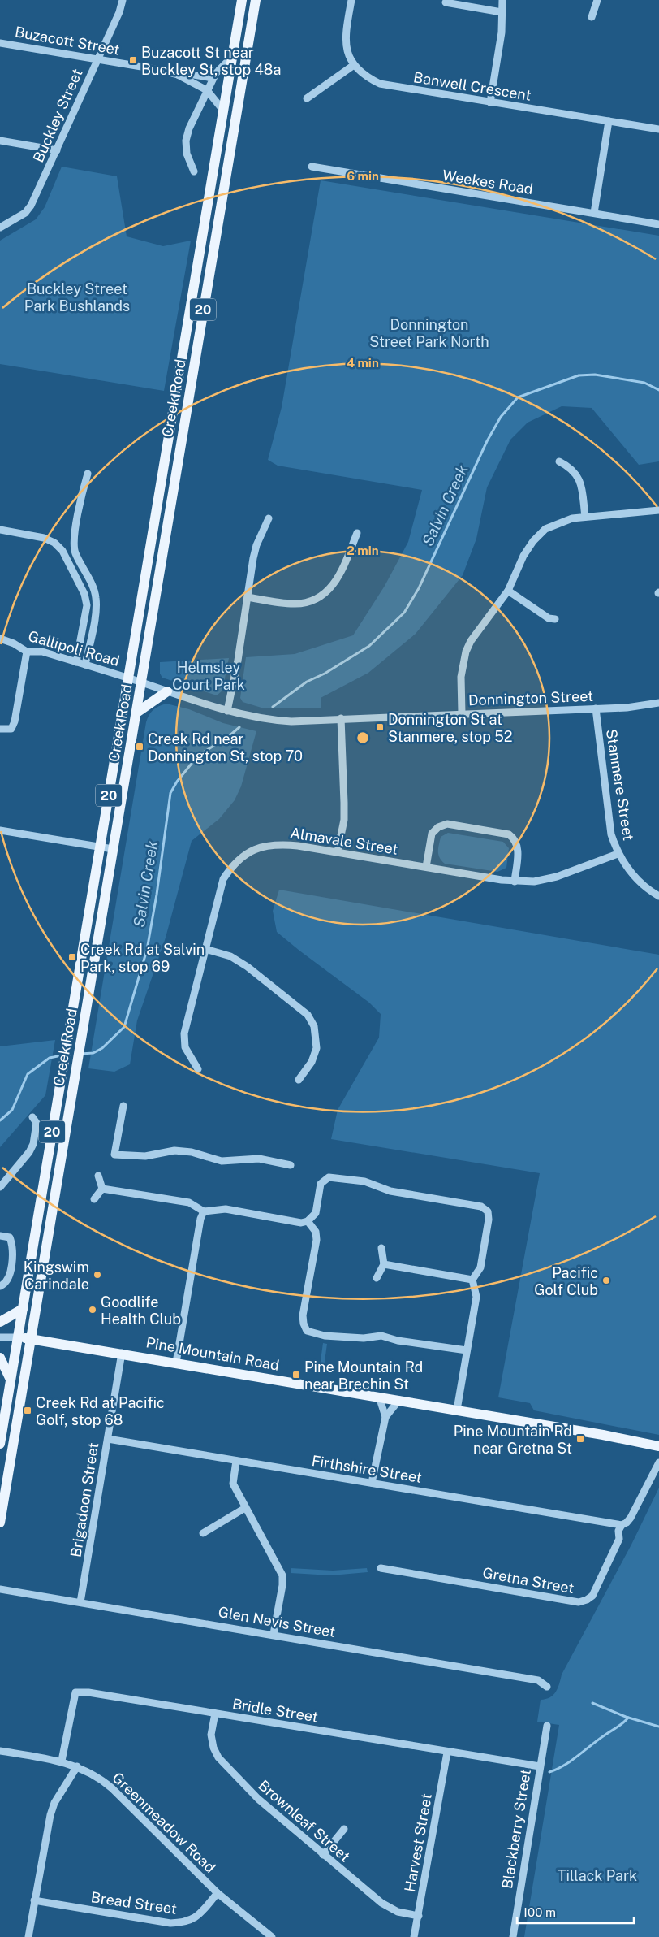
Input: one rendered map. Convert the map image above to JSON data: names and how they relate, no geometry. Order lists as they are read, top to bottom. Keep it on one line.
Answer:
{"streets":{"main road":["20","Creek Road","Pine Mountain Road"],"street":["Buzacott Street","Banwell Crescent","Buckley Street","Weekes Road","Gallipoli Road","Donnington Street","Stanmere Street","Almavale Street","Firthshire Street","Brigadoon Street","Gretna Street","Glen Nevis Street","Bridle Street","Brownleaf Street","Greenmeadow Road","Blackberry Street","Harvest Street","Bread Street"]},"crossings":[["Buzacott Street","Buckley Street"],["Buzacott Street","Creek Road"],["Creek Road","Gallipoli Road"],["Creek Road","Donnington Street"],["Creek Road","Pine Mountain Road"],["Gallipoli Road","Donnington Street"],["Donnington Street","Stanmere Street"],["Stanmere Street","Almavale Street"],["Pine Mountain Road","Brigadoon Street"],["Firthshire Street","Brigadoon Street"],["Firthshire Street","Gretna Street"],["Brigadoon Street","Glen Nevis Street"],["Bridle Street","Brownleaf Street"],["Bridle Street","Greenmeadow Road"],["Bridle Street","Blackberry Street"],["Bridle Street","Harvest Street"],["Brownleaf Street","Harvest Street"],["Greenmeadow Road","Bread Street"]],"water":["Salvin Creek"],"parks":["Buckley Street Park Bushlands","Donnington Street Park North","Helmsley Court Park","Tillack Park"],"places":{"transit":["Buzacott St near Buckley St, stop 48a","Donnington St at Stanmere, stop 52","Creek Rd near Donnington St, stop 70","Creek Rd at Salvin Park, stop 69","Pine Mountain Rd near Brechin St","Creek Rd at Pacific Golf, stop 68","Pine Mountain Rd near Gretna St"],"other":["Kingswim Carindale","Pacific Golf Club","Goodlife Health Club"]},"scale_bar":"100 m","rings":["6 min","4 min","2 min"]}
